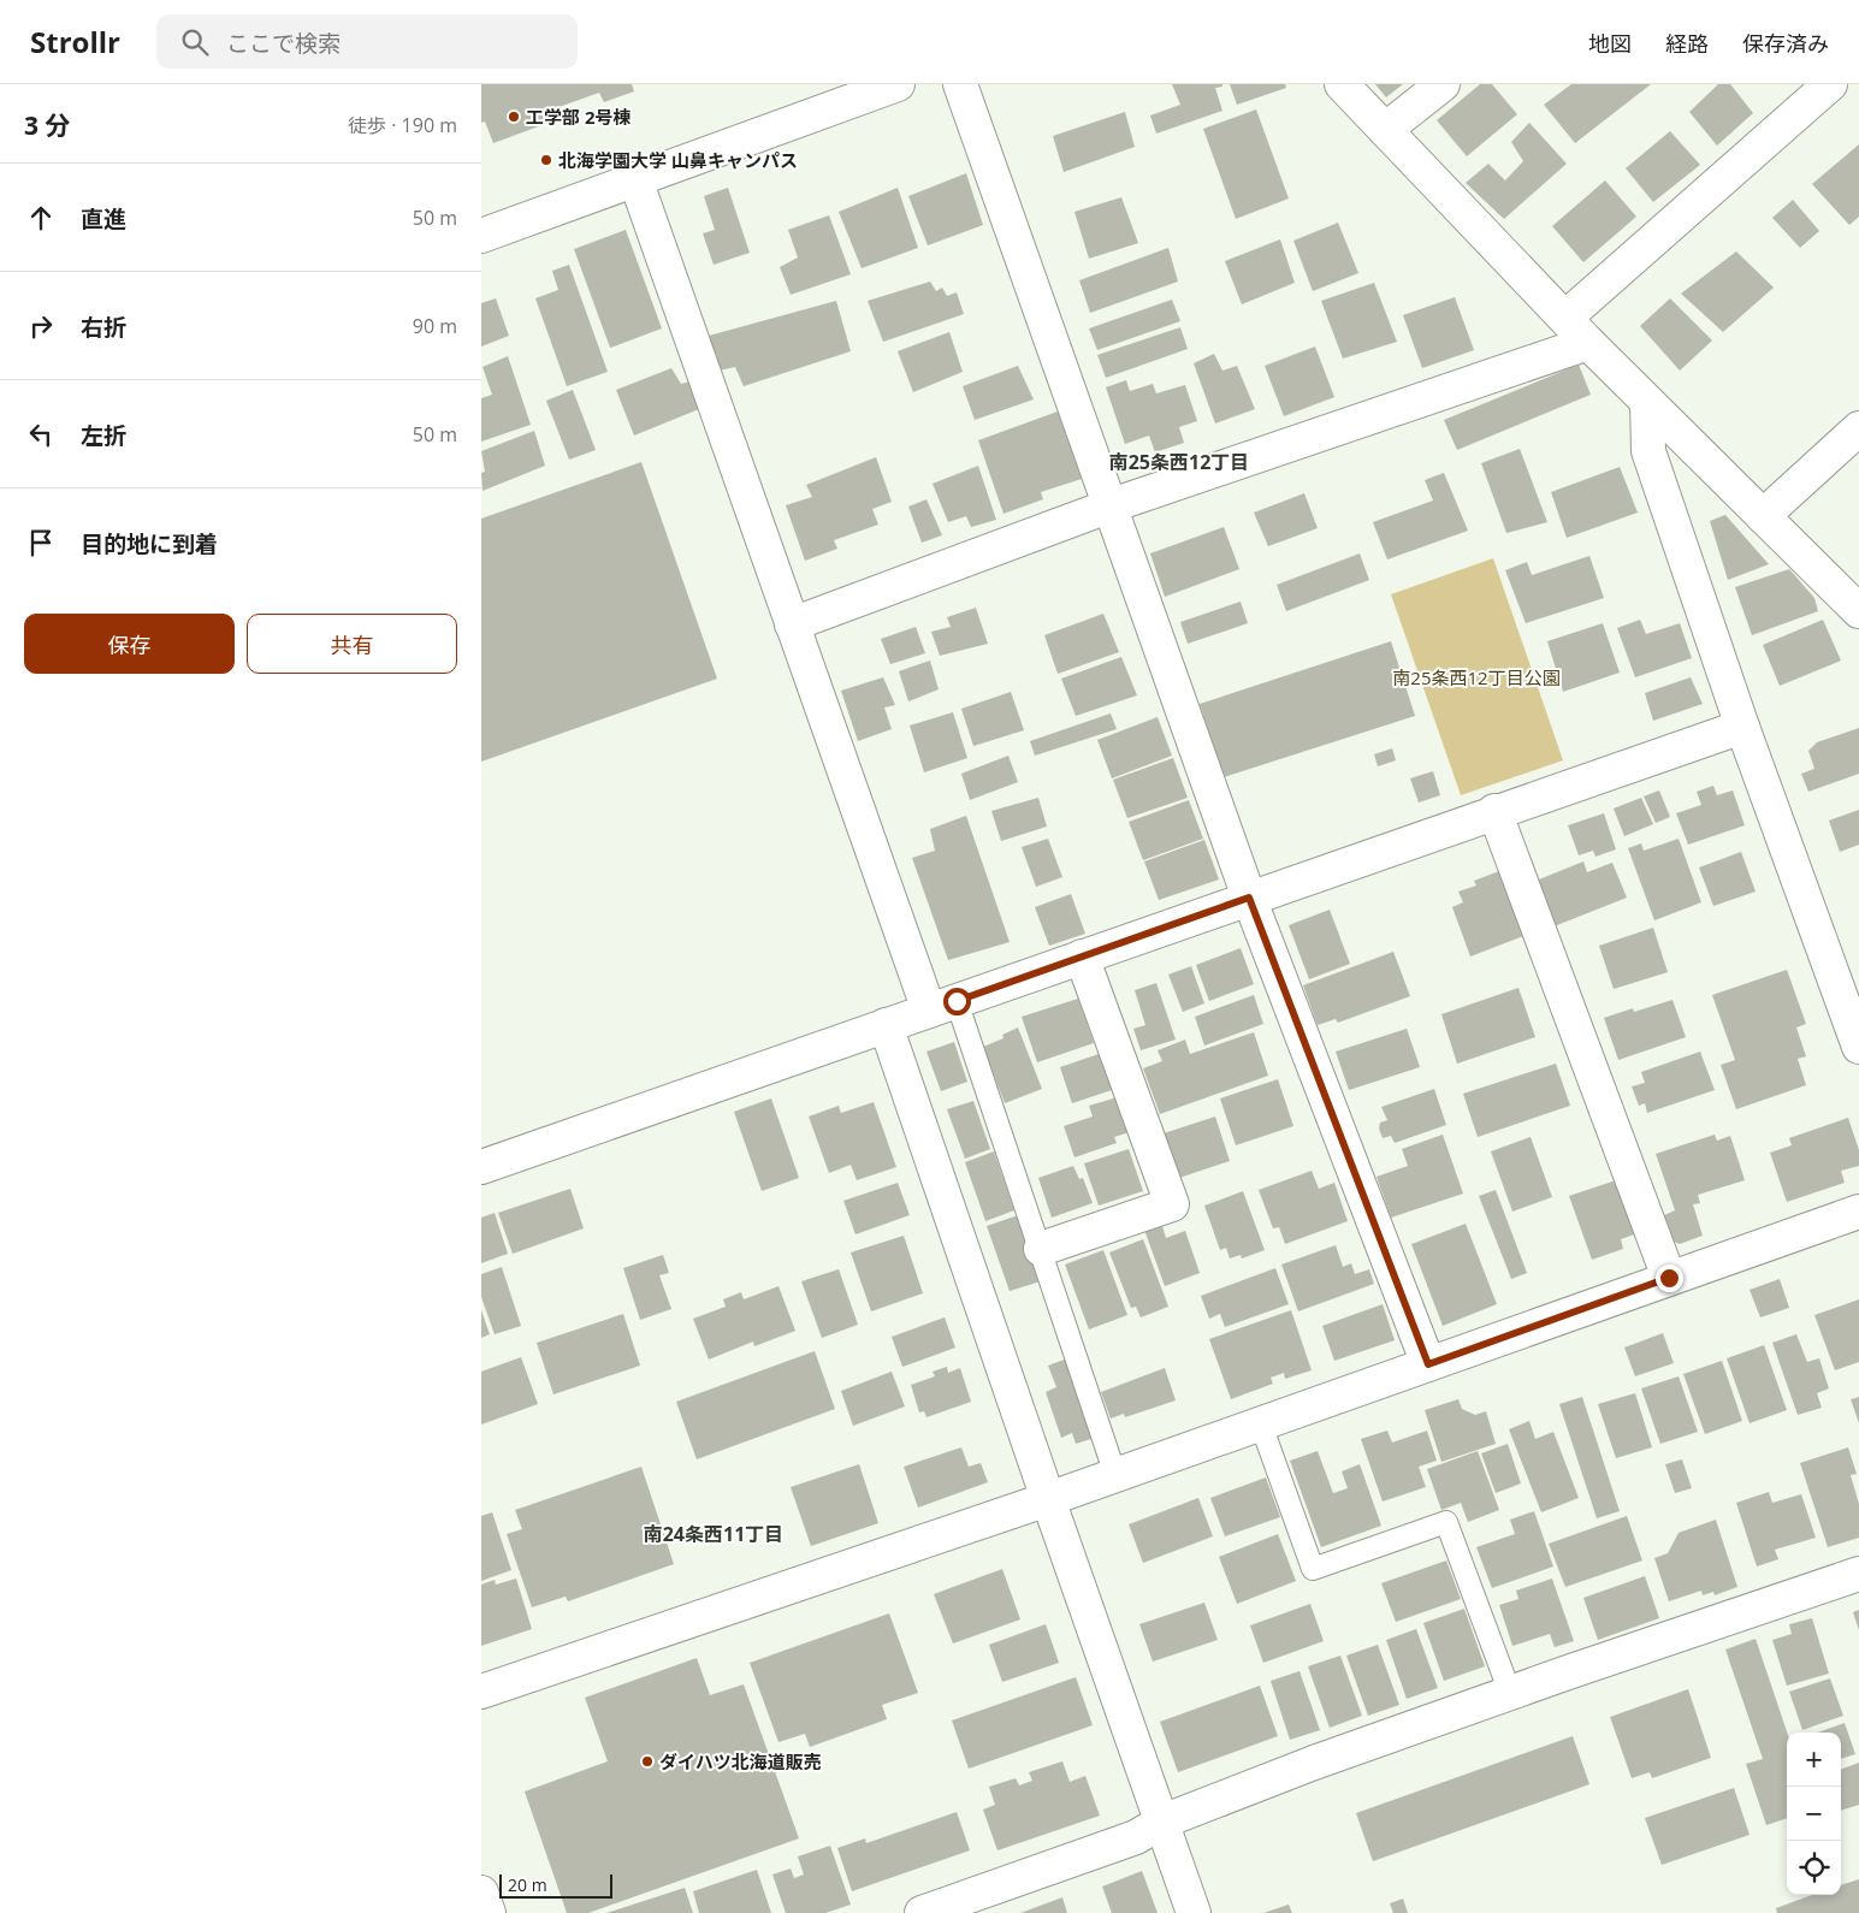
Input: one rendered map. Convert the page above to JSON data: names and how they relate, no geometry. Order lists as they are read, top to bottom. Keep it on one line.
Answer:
{"districts":["南25条西12丁目","南24条西11丁目"],"parks":["南25条西12丁目公園"],"places":["工学部 2号棟","北海学園大学 山鼻キャンパス","ダイハツ北海道販売"],"scale_bar":"20 m","page":{"header":"Strollr","search":"ここで検索","nav":["地図","経路","保存済み"],"heading":["3 分","徒歩 · 190 m"],"list":[["直進","50 m"],["右折","90 m"],["左折","50 m"],"目的地に到着"],"buttons":["保存","共有"],"map_buttons":["+","−"],"scale":"20 m"}}
